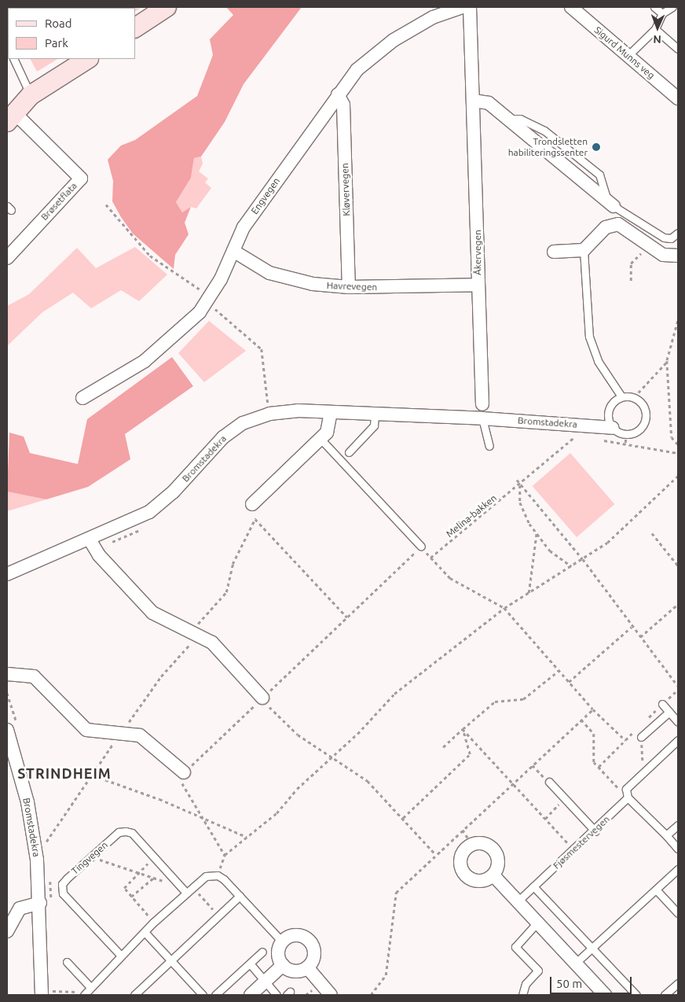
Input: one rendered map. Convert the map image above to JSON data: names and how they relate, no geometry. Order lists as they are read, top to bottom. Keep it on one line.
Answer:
{"streets":{"street":["Sigurd Munns veg","Kløvervegen","Engvegen","Brøsetflata","Åkervegen","Havrevegen","Bromstadekra"],"lane":["Fjøsmestervegen","Tingvegen"],"path":["Melina-bakken"]},"crossings":[["Kløvervegen","Engvegen"],["Kløvervegen","Havrevegen"],["Engvegen","Havrevegen"],["Åkervegen","Havrevegen"]],"districts":["STRINDHEIM"],"places":["Trondsletten habiliteringssenter"],"legend":["Road","Park"],"scale_bar":"50 m","north":"bottom"}
